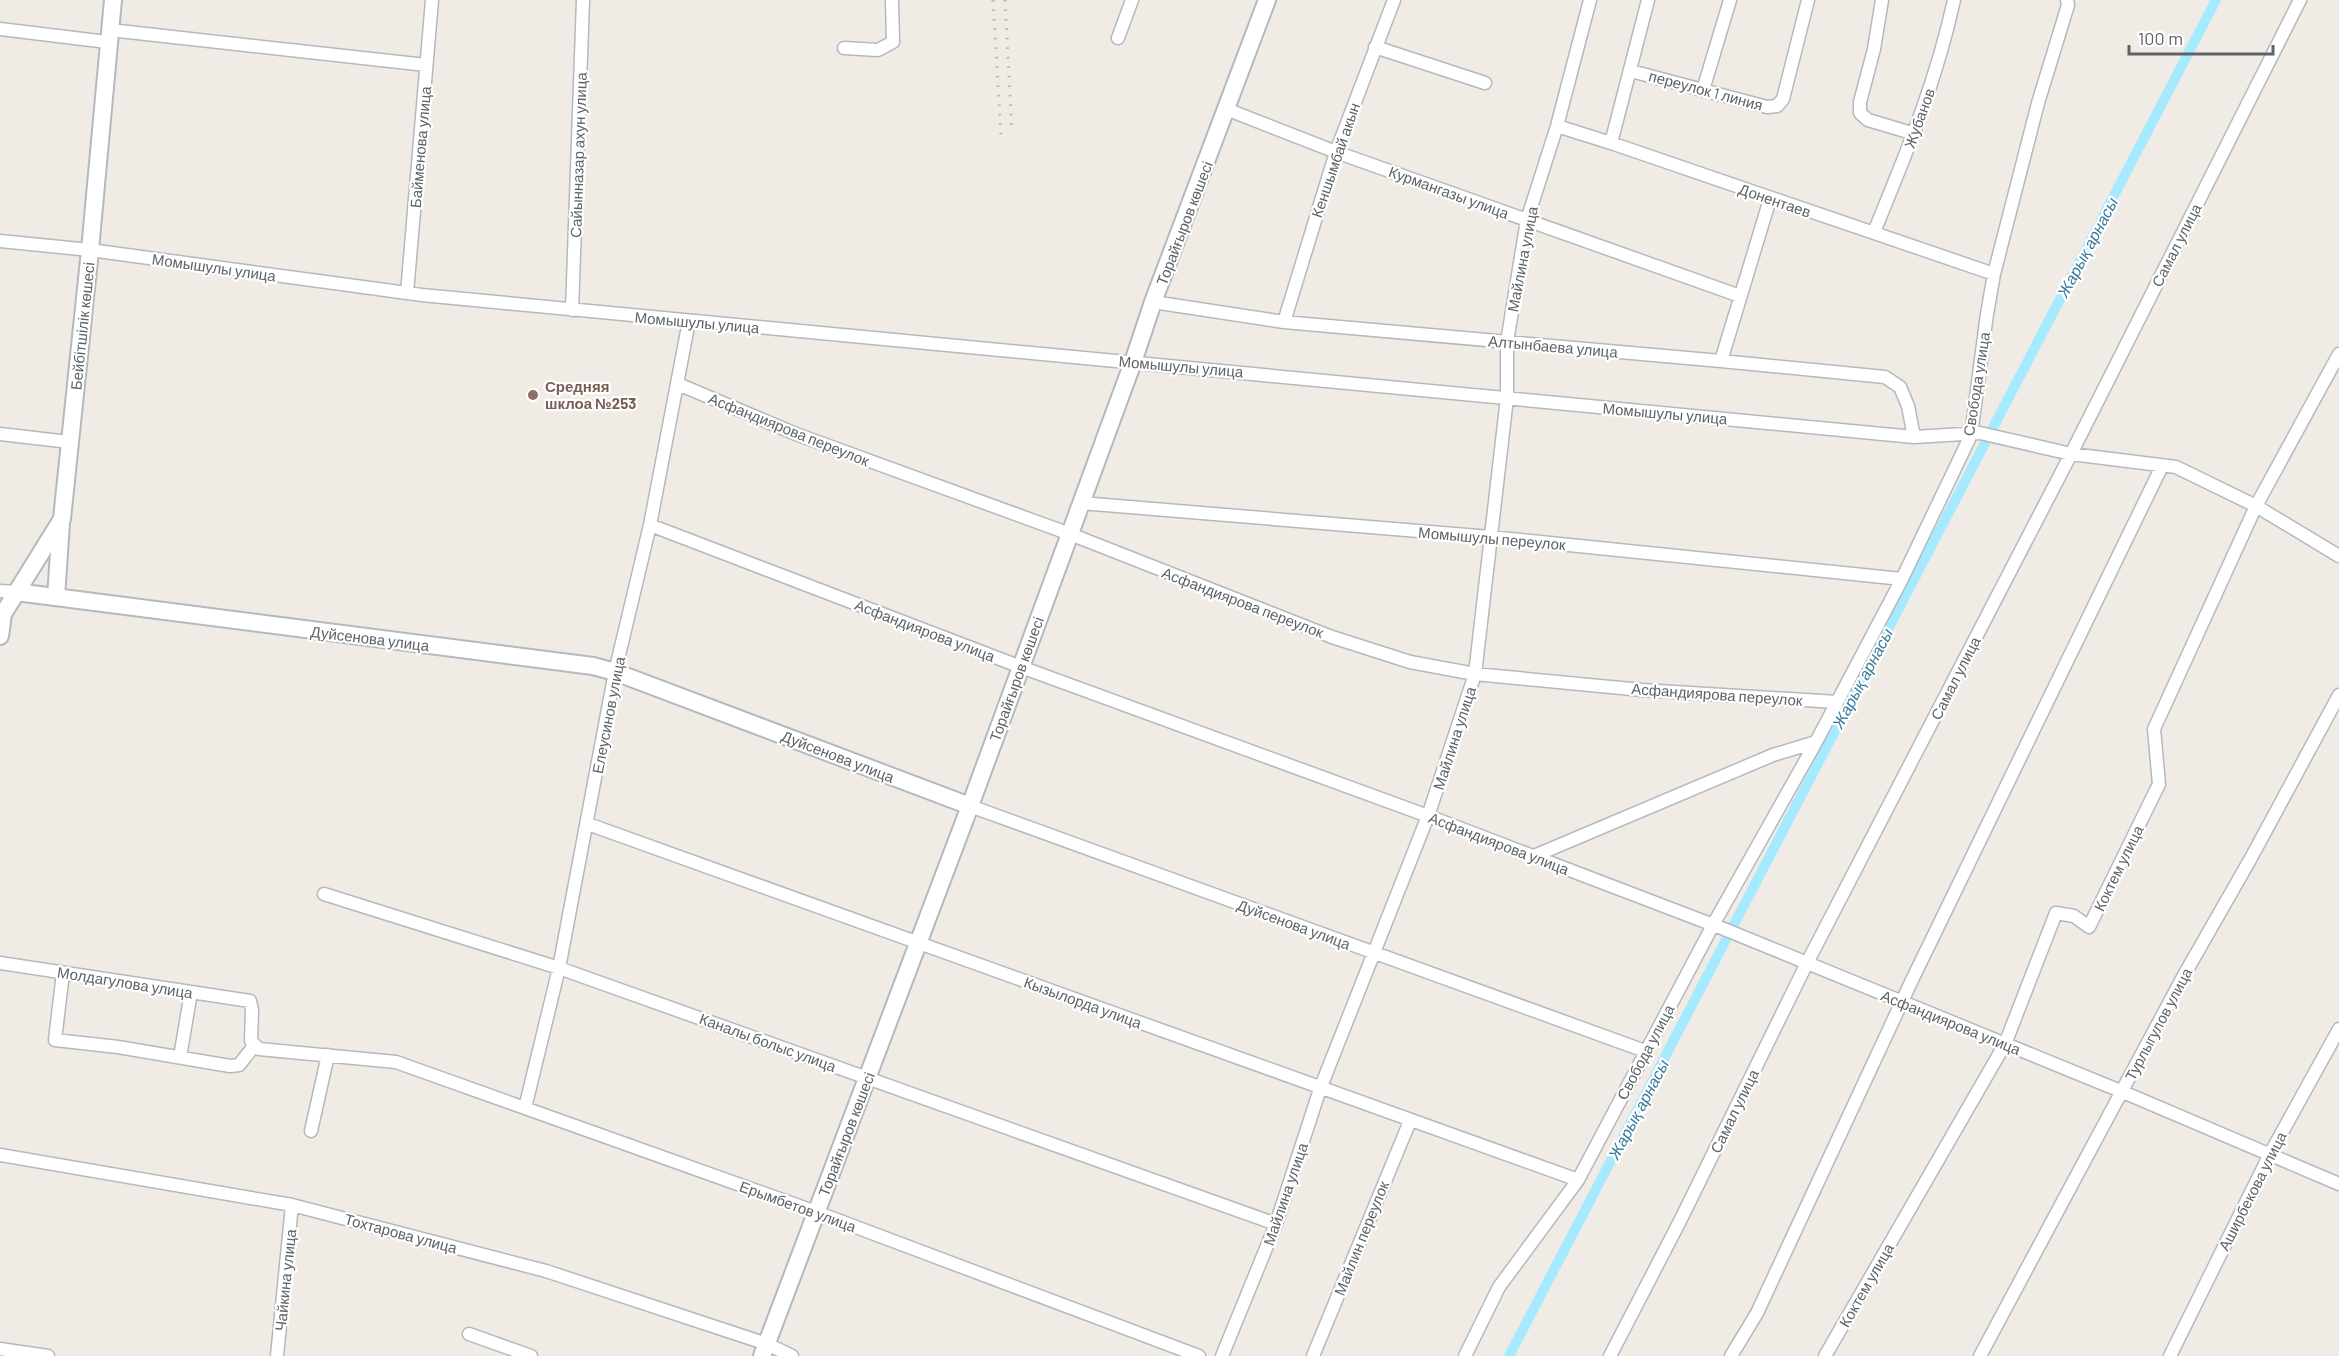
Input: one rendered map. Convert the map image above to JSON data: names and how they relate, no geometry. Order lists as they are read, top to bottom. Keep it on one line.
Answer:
{"streets":{"street":["переулок 1 линия","Жубанов","Байменова улица","Сайынназар ахун улица","Кеншымбай акын","Курмангазы улица","Донентаев","Торайғыров көшесі","Самал улица","Майлина улица","Момышулы улица","Бейбітшілік көшесі","Алтынбаева улица","Свобода улица","Асфандиярова переулок","Момышулы переулок","Асфандиярова улица","Дуйсенова улица","Елеусинов улица","Коктем улица","Молдагулова улица","Кызылорда улица","Турлыгулов улица","Каналы болыс улица","Аширбекова улица","Ерымбетов улица","Тохтарова улица","Майлин переулок","Чайкина улица"]},"crossings":[["Жубанов","Донентаев"],["Байменова улица","Момышулы улица"],["Сайынназар ахун улица","Момышулы улица"],["Кеншымбай акын","Курмангазы улица"],["Кеншымбай акын","Алтынбаева улица"],["Курмангазы улица","Торайғыров көшесі"],["Курмангазы улица","Майлина улица"],["Донентаев","Майлина улица"],["Донентаев","Свобода улица"],["Торайғыров көшесі","Момышулы улица"],["Торайғыров көшесі","Алтынбаева улица"],["Торайғыров көшесі","Асфандиярова переулок"],["Торайғыров көшесі","Момышулы переулок"],["Торайғыров көшесі","Асфандиярова улица"],["Торайғыров көшесі","Дуйсенова улица"],["Торайғыров көшесі","Кызылорда улица"],["Торайғыров көшесі","Каналы болыс улица"],["Торайғыров көшесі","Ерымбетов улица"],["Торайғыров көшесі","Тохтарова улица"],["Самал улица","Момышулы улица"],["Самал улица","Асфандиярова улица"],["Майлина улица","Момышулы улица"],["Майлина улица","Алтынбаева улица"],["Майлина улица","Асфандиярова переулок"],["Майлина улица","Момышулы переулок"],["Майлина улица","Асфандиярова улица"],["Майлина улица","Дуйсенова улица"],["Майлина улица","Кызылорда улица"],["Майлина улица","Каналы болыс улица"],["Момышулы улица","Бейбітшілік көшесі"],["Момышулы улица","Алтынбаева улица"],["Момышулы улица","Свобода улица"],["Момышулы улица","Елеусинов улица"],["Момышулы улица","Коктем улица"],["Бейбітшілік көшесі","Дуйсенова улица"],["Свобода улица","Асфандиярова переулок"],["Свобода улица","Момышулы переулок"],["Свобода улица","Асфандиярова улица"],["Свобода улица","Дуйсенова улица"],["Свобода улица","Кызылорда улица"],["Асфандиярова переулок","Елеусинов улица"],["Асфандиярова улица","Елеусинов улица"],["Асфандиярова улица","Коктем улица"],["Асфандиярова улица","Турлыгулов улица"],["Асфандиярова улица","Аширбекова улица"],["Дуйсенова улица","Елеусинов улица"],["Елеусинов улица","Кызылорда улица"],["Елеусинов улица","Каналы болыс улица"],["Елеусинов улица","Ерымбетов улица"],["Молдагулова улица","Ерымбетов улица"],["Кызылорда улица","Майлин переулок"],["Тохтарова улица","Чайкина улица"]],"water":["Жарық арнасы"],"places":["Средняя шклоа №253"],"scale_bar":"100 m"}
